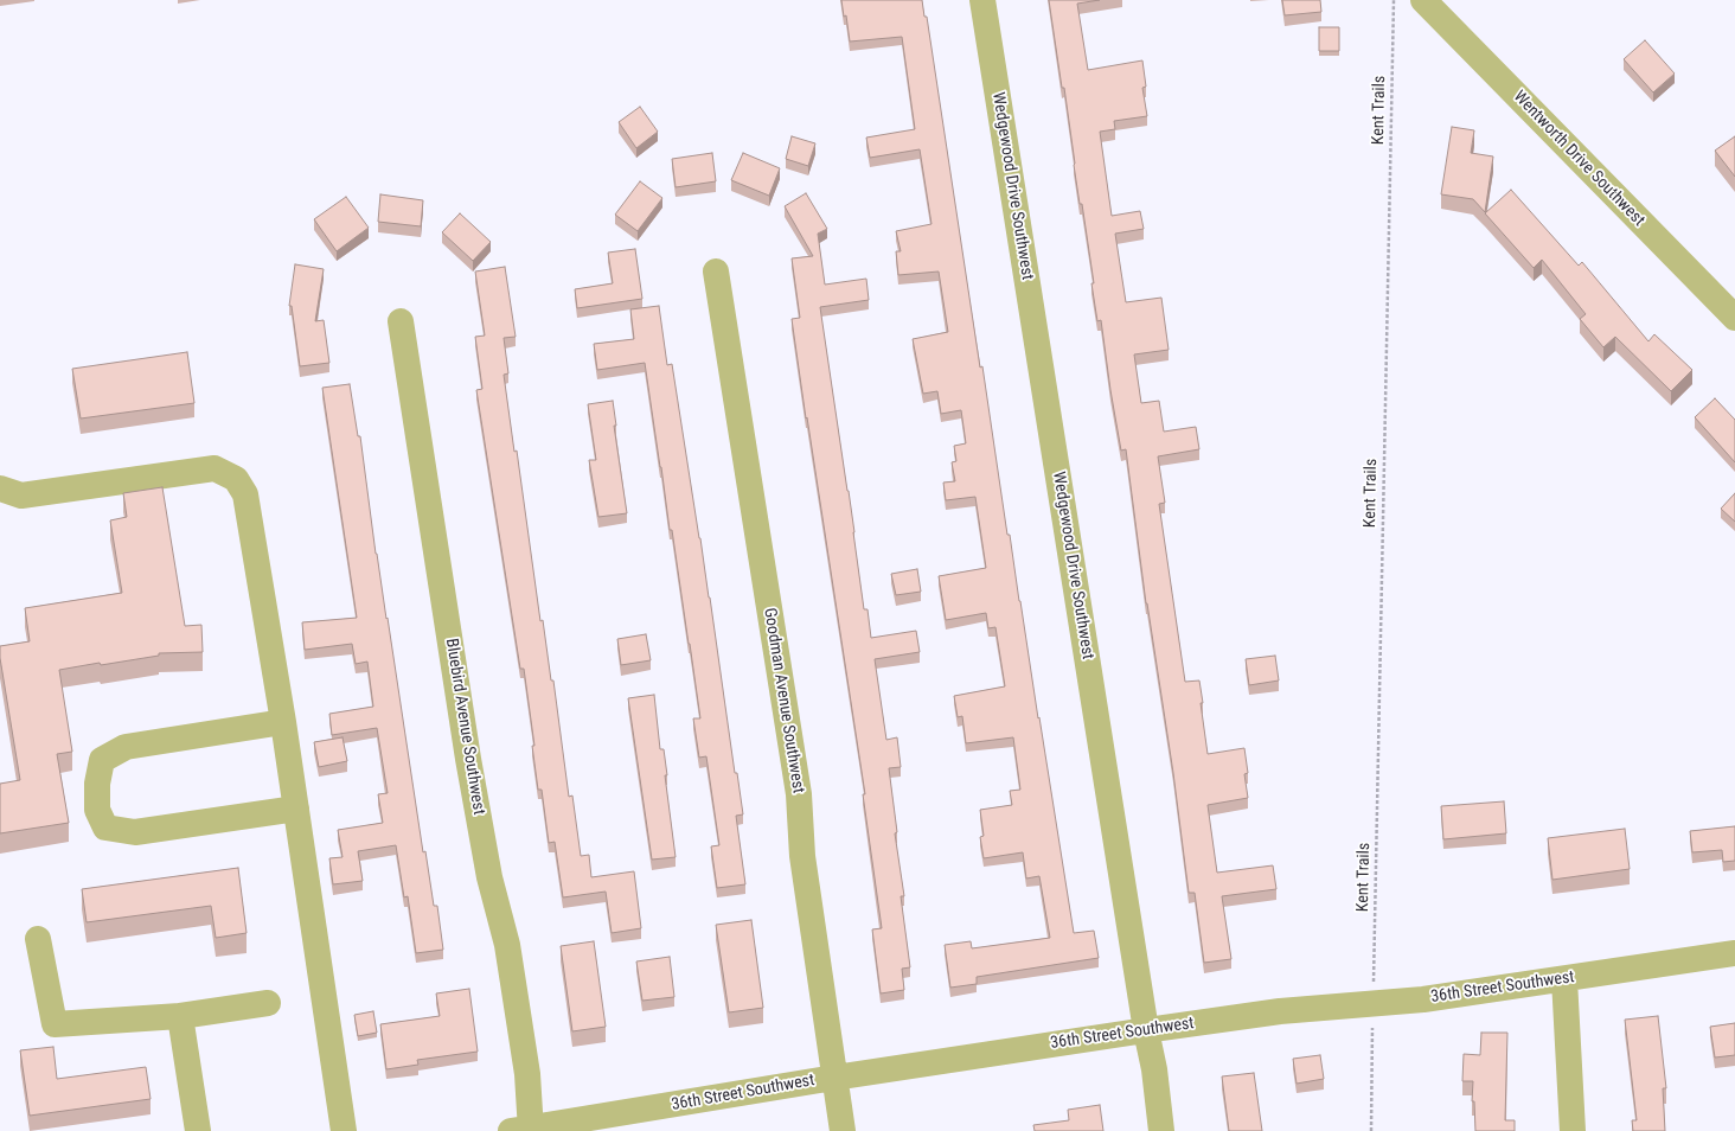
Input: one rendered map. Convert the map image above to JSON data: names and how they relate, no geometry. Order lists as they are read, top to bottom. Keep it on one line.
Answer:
{"streets":{"street":["Wentworth Drive Southwest","Wedgewood Drive Southwest","Goodman Avenue Southwest","Bluebird Avenue Southwest","36th Street Southwest"],"path":["Kent Trails"]},"crossings":[["Wedgewood Drive Southwest","36th Street Southwest"],["Goodman Avenue Southwest","36th Street Southwest"],["Bluebird Avenue Southwest","36th Street Southwest"]]}
